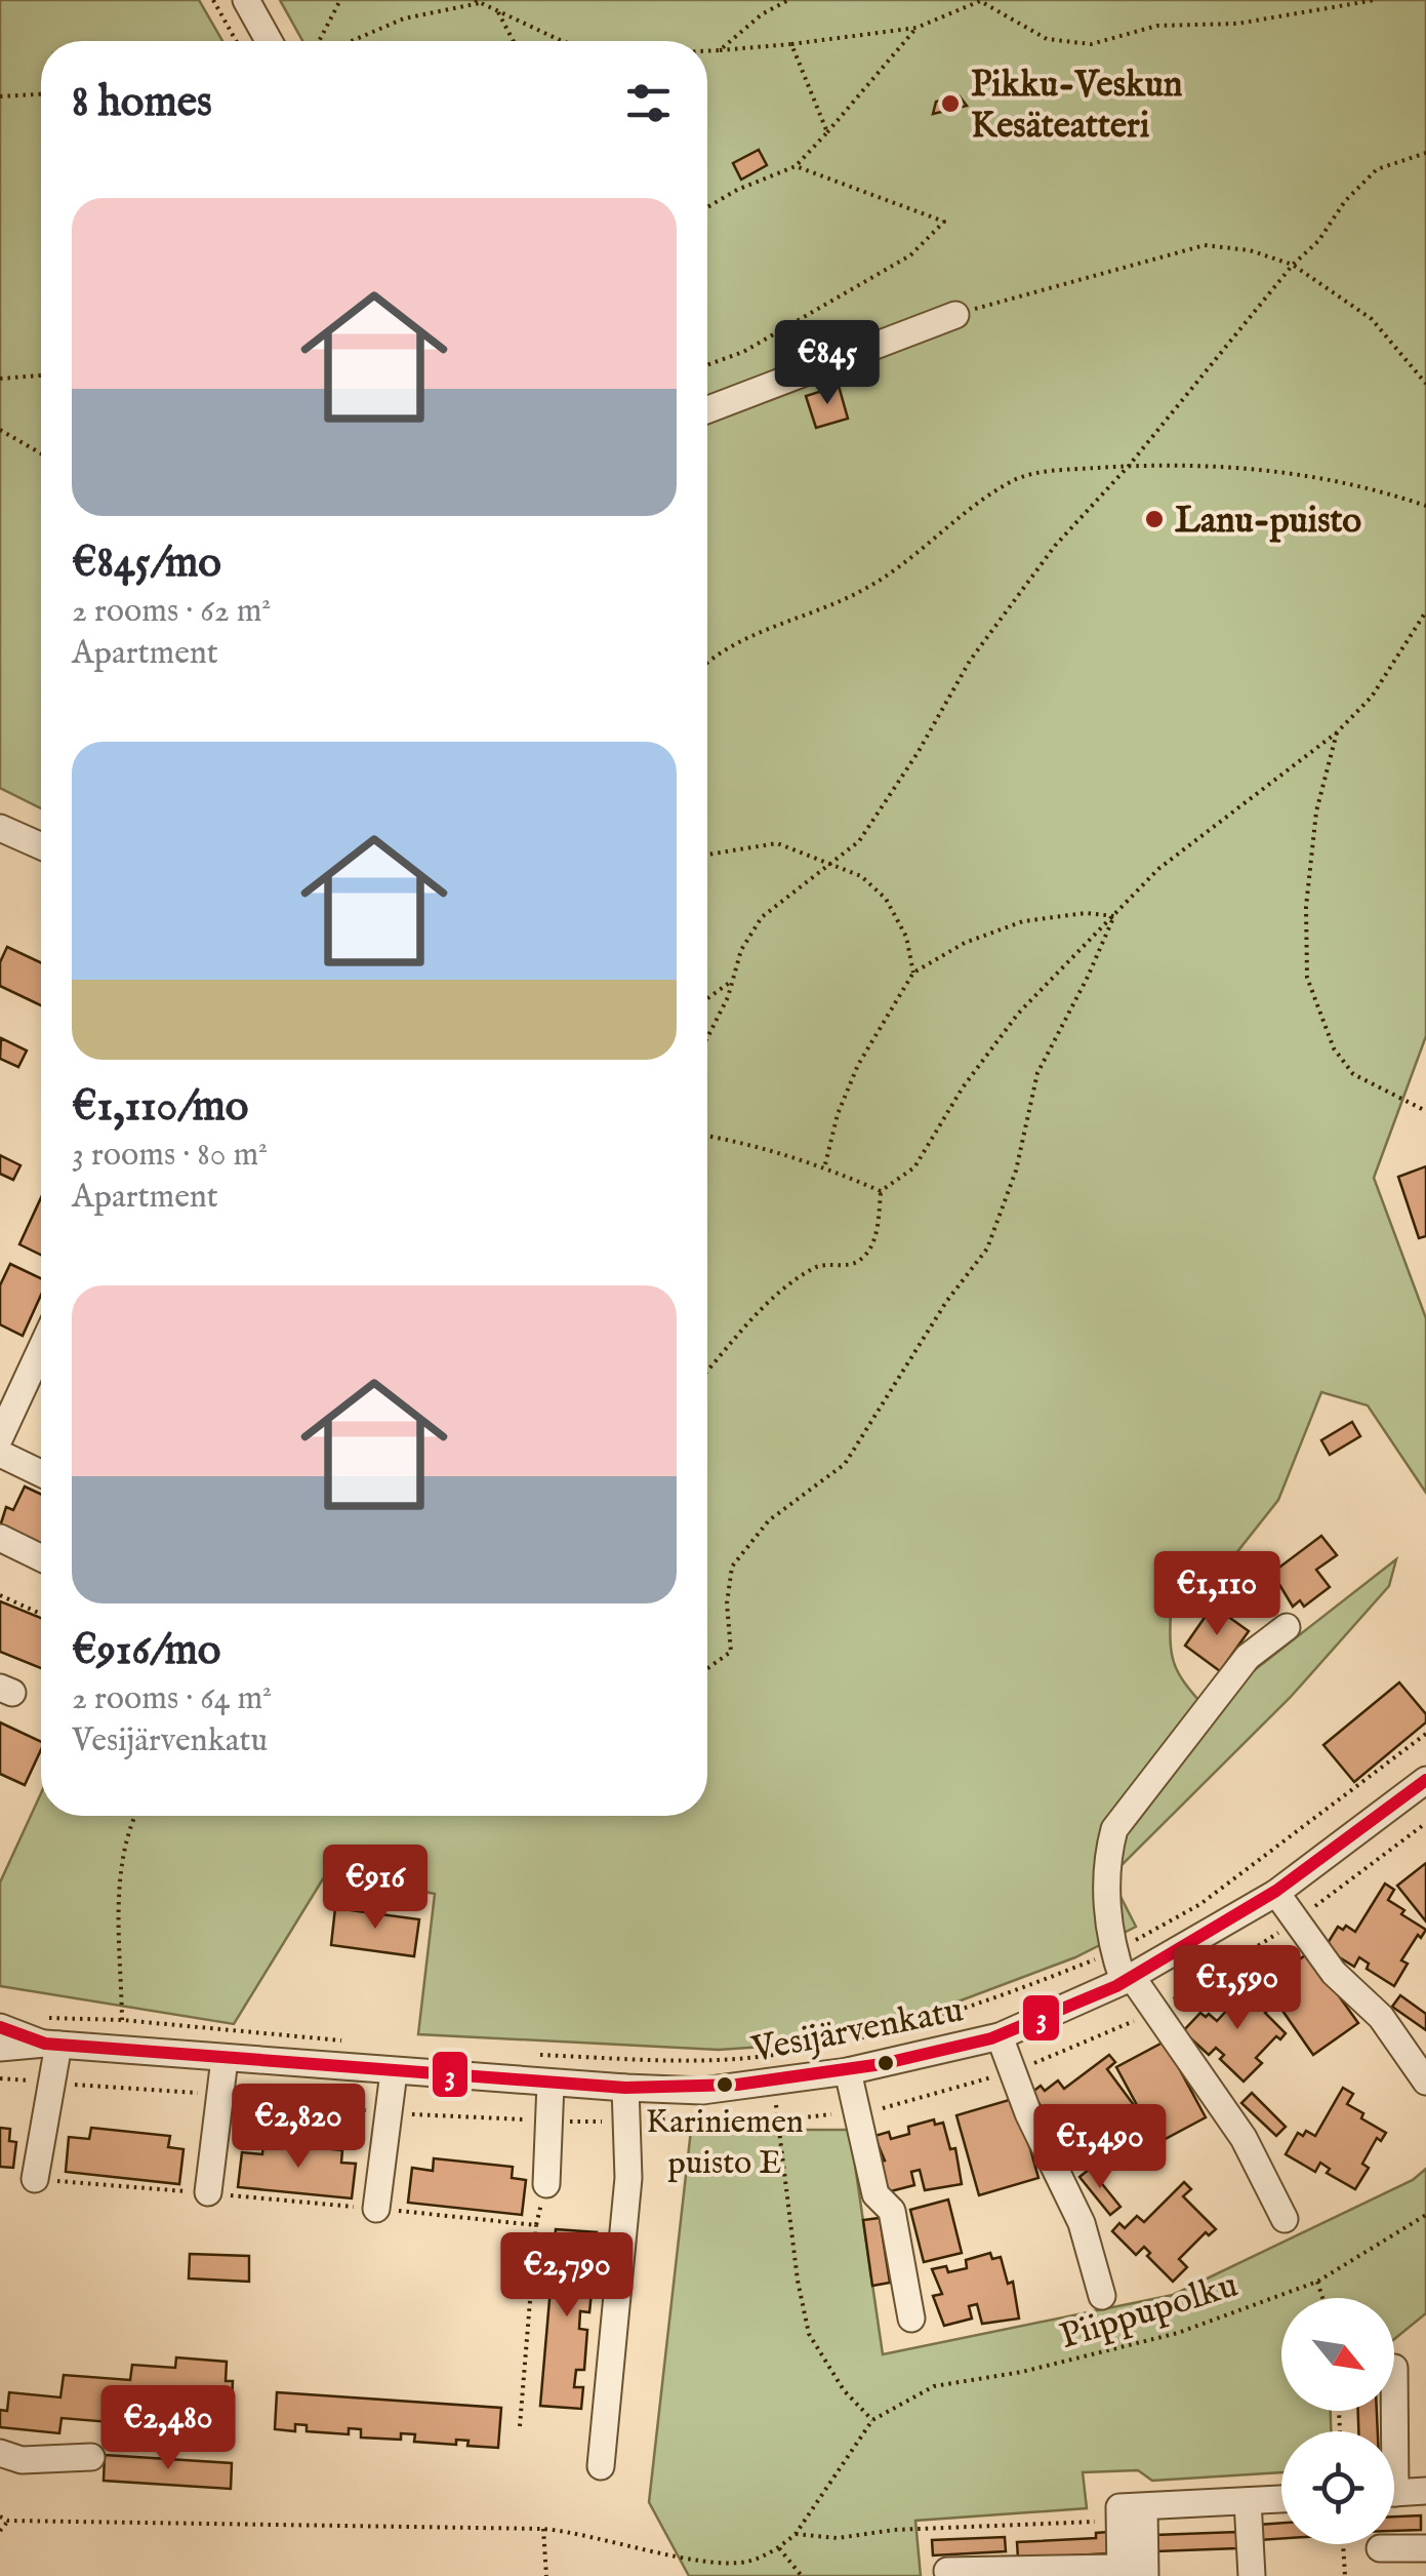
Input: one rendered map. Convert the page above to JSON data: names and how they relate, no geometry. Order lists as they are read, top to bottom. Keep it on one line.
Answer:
{"streets":{"street":["Vesijärvenkatu"],"path":["Piippupolku"]},"places":["Pikku-Veskun Kesäteatteri","Lanu-puisto","Kariniemen puisto E"],"lines":["transit line 3"],"north":"bottom right","page":{"heading":"8 homes","list":[{"name":"€845/mo","note":"2 rooms · 62 m² · Apartment"},{"name":"€1,110/mo","note":"3 rooms · 80 m² · Apartment"},{"name":"€916/mo","note":"2 rooms · 64 m² · Vesijärvenkatu"}],"price":["€845","€1,110","€916","€1,590","€2,820","€1,490","€2,790","€2,480"]}}
